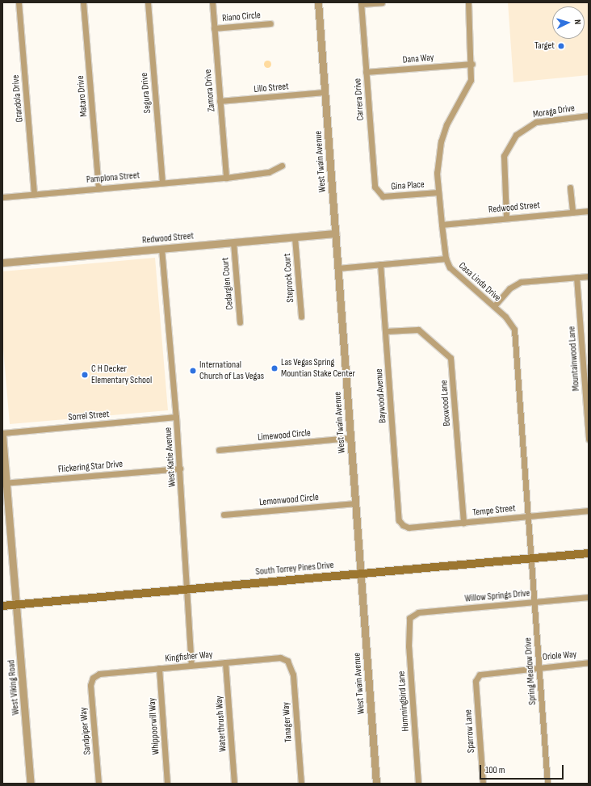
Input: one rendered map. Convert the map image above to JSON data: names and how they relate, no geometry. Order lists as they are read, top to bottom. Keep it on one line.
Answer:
{"streets":{"main road":["South Torrey Pines Drive"],"street":["Riano Circle","Dana Way","Lillo Street","Zamora Drive","Segura Drive","Mataro Drive","Grandola Drive","Carrera Drive","Moraga Drive","West Twain Avenue","Pamplona Street","Gina Place","Redwood Street","Steprock Court","Casa Linda Drive","Cedarglen Court","Mountainwood Lane","Baywood Avenue","Boxwood Lane","Sorrel Street","Limewood Circle","West Katie Avenue","Flickering Star Drive","Lemonwood Circle","Tempe Street","Willow Springs Drive","Oriole Way","Kingfisher Way","Spring Meadow Drive","West Viking Road","Hummingbird Lane","Tanager Way","Waterthrush Way","Whippoorwill Way","Sandpiper Way","Sparrow Lane"]},"crossings":[["Riano Circle","Zamora Drive"],["Dana Way","Carrera Drive"],["Dana Way","Casa Linda Drive"],["Lillo Street","Zamora Drive"],["Lillo Street","West Twain Avenue"],["Zamora Drive","Pamplona Street"],["Segura Drive","Pamplona Street"],["Mataro Drive","Pamplona Street"],["Grandola Drive","Pamplona Street"],["Carrera Drive","Gina Place"],["Moraga Drive","Redwood Street"],["West Twain Avenue","Redwood Street"],["West Twain Avenue","Limewood Circle"],["West Twain Avenue","Lemonwood Circle"],["West Twain Avenue","South Torrey Pines Drive"],["Gina Place","Casa Linda Drive"],["Redwood Street","Steprock Court"],["Redwood Street","Casa Linda Drive"],["Redwood Street","Cedarglen Court"],["Redwood Street","West Katie Avenue"],["Casa Linda Drive","Tempe Street"],["Casa Linda Drive","South Torrey Pines Drive"],["Casa Linda Drive","Spring Meadow Drive"],["Baywood Avenue","Boxwood Lane"],["Baywood Avenue","Tempe Street"],["Boxwood Lane","Tempe Street"],["Sorrel Street","West Katie Avenue"],["West Katie Avenue","Flickering Star Drive"],["West Katie Avenue","South Torrey Pines Drive"],["West Katie Avenue","Kingfisher Way"],["Flickering Star Drive","West Viking Road"],["South Torrey Pines Drive","Spring Meadow Drive"],["South Torrey Pines Drive","West Viking Road"],["Willow Springs Drive","Spring Meadow Drive"],["Willow Springs Drive","Hummingbird Lane"],["Oriole Way","Spring Meadow Drive"],["Oriole Way","Sparrow Lane"],["Kingfisher Way","Tanager Way"],["Kingfisher Way","Waterthrush Way"],["Kingfisher Way","Whippoorwill Way"],["Kingfisher Way","Sandpiper Way"]],"places":["Target","Las Vegas Spring Mountian Stake Center","International Church of Las Vegas","C H Decker Elementary School"],"scale_bar":"100 m","north":"right"}
